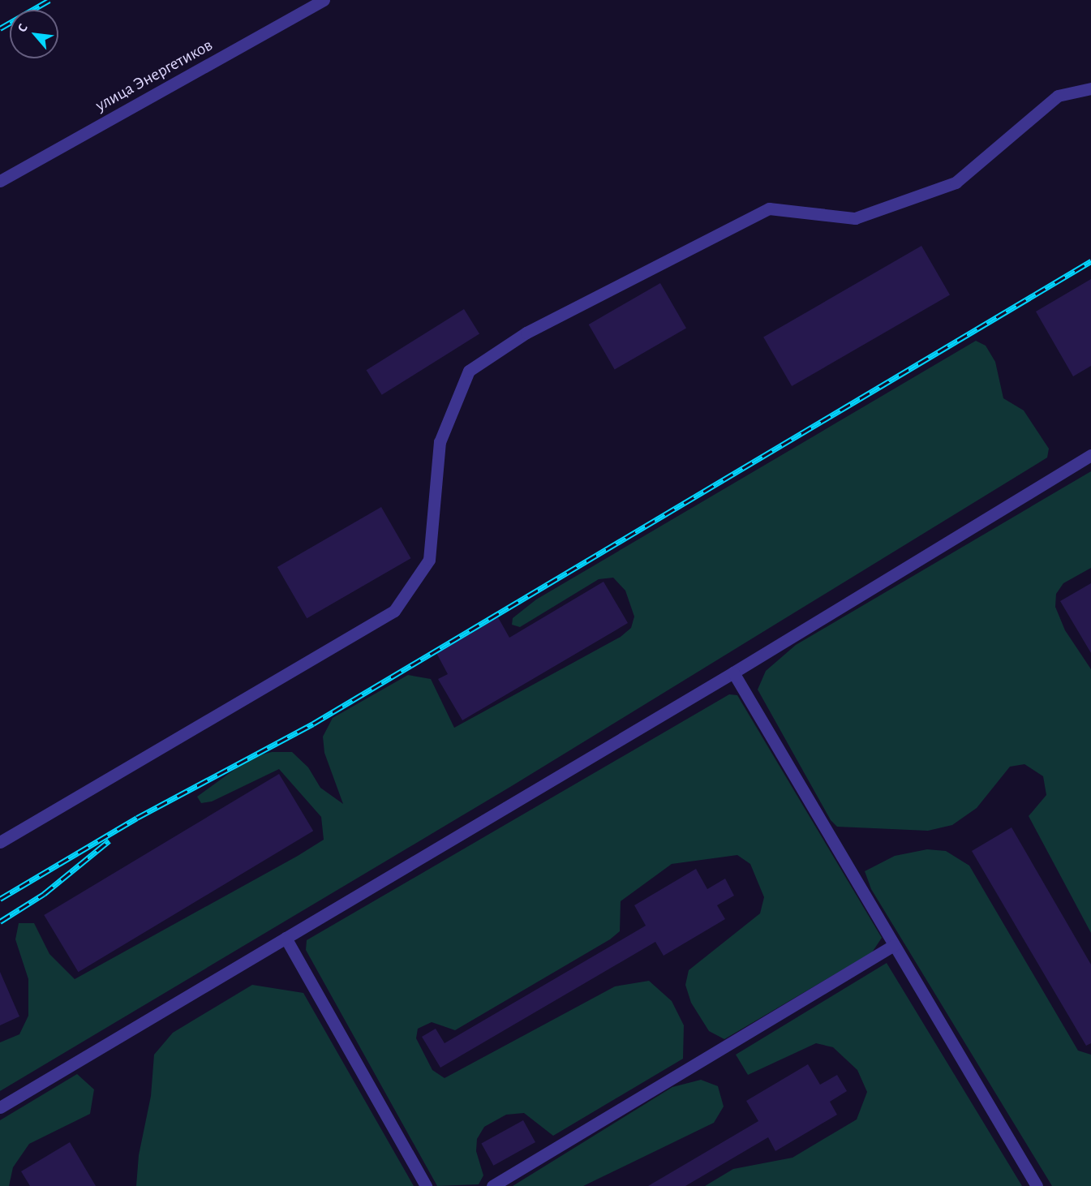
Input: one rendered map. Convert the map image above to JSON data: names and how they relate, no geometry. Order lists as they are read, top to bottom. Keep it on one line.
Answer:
{"streets":{"street":["улица Энергетиков"]},"north":"top left"}
